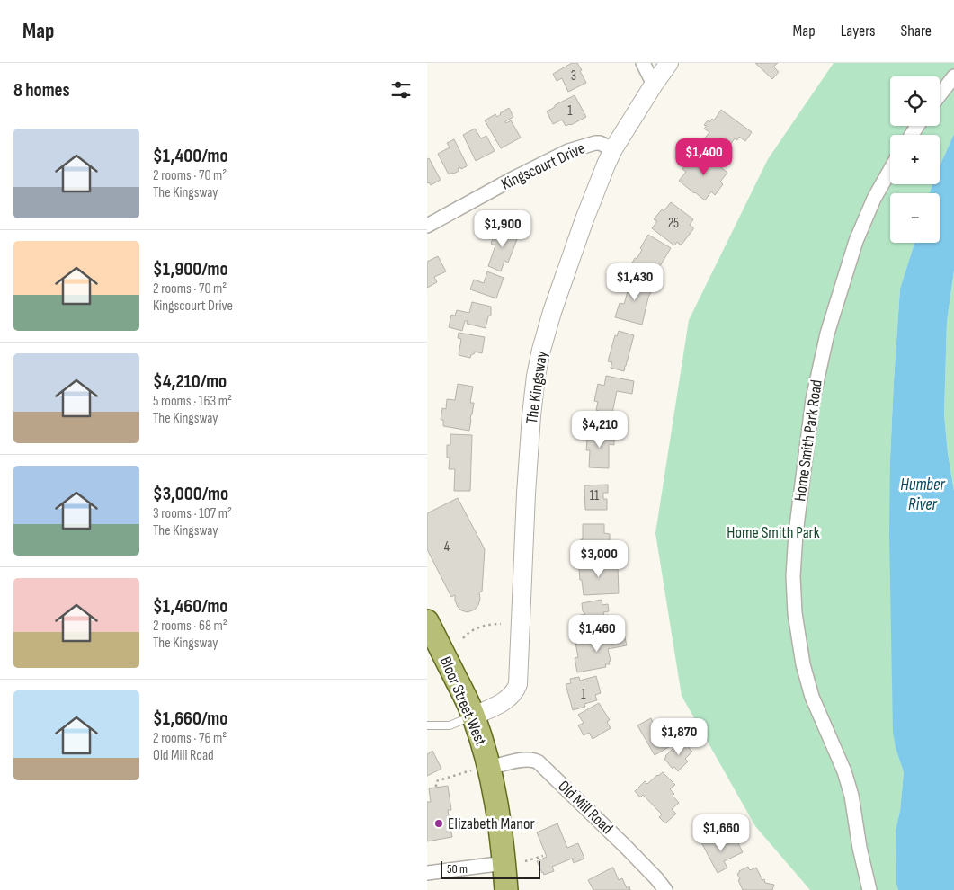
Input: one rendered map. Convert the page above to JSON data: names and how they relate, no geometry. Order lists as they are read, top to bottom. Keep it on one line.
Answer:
{"streets":{"main road":["Bloor Street West"],"street":["Kingscourt Drive","The Kingsway","Home Smith Park Road","Old Mill Road"]},"crossings":[["Kingscourt Drive","The Kingsway"],["The Kingsway","Bloor Street West"],["Bloor Street West","Old Mill Road"]],"water":["Humber River"],"parks":["Home Smith Park"],"places":["Elizabeth Manor"],"house_numbers":["3","1","25","11","4","1"],"scale_bar":"50 m","page":{"header":"Map","nav":["Map","Layers","Share"],"heading":"8 homes","map_buttons":["+","−"],"list":[{"name":"$1,400/mo","note":"2 rooms · 70 m² · The Kingsway"},{"name":"$1,900/mo","note":"2 rooms · 70 m² · Kingscourt Drive"},{"name":"$4,210/mo","note":"5 rooms · 163 m² · The Kingsway"},{"name":"$3,000/mo","note":"3 rooms · 107 m² · The Kingsway"},{"name":"$1,460/mo","note":"2 rooms · 68 m² · The Kingsway"},{"name":"$1,660/mo","note":"2 rooms · 76 m² · Old Mill Road"}],"price":["$1,400","$1,900","$1,430","$4,210","$3,000","$1,460","$1,870","$1,660"],"scale":"50 m"}}
